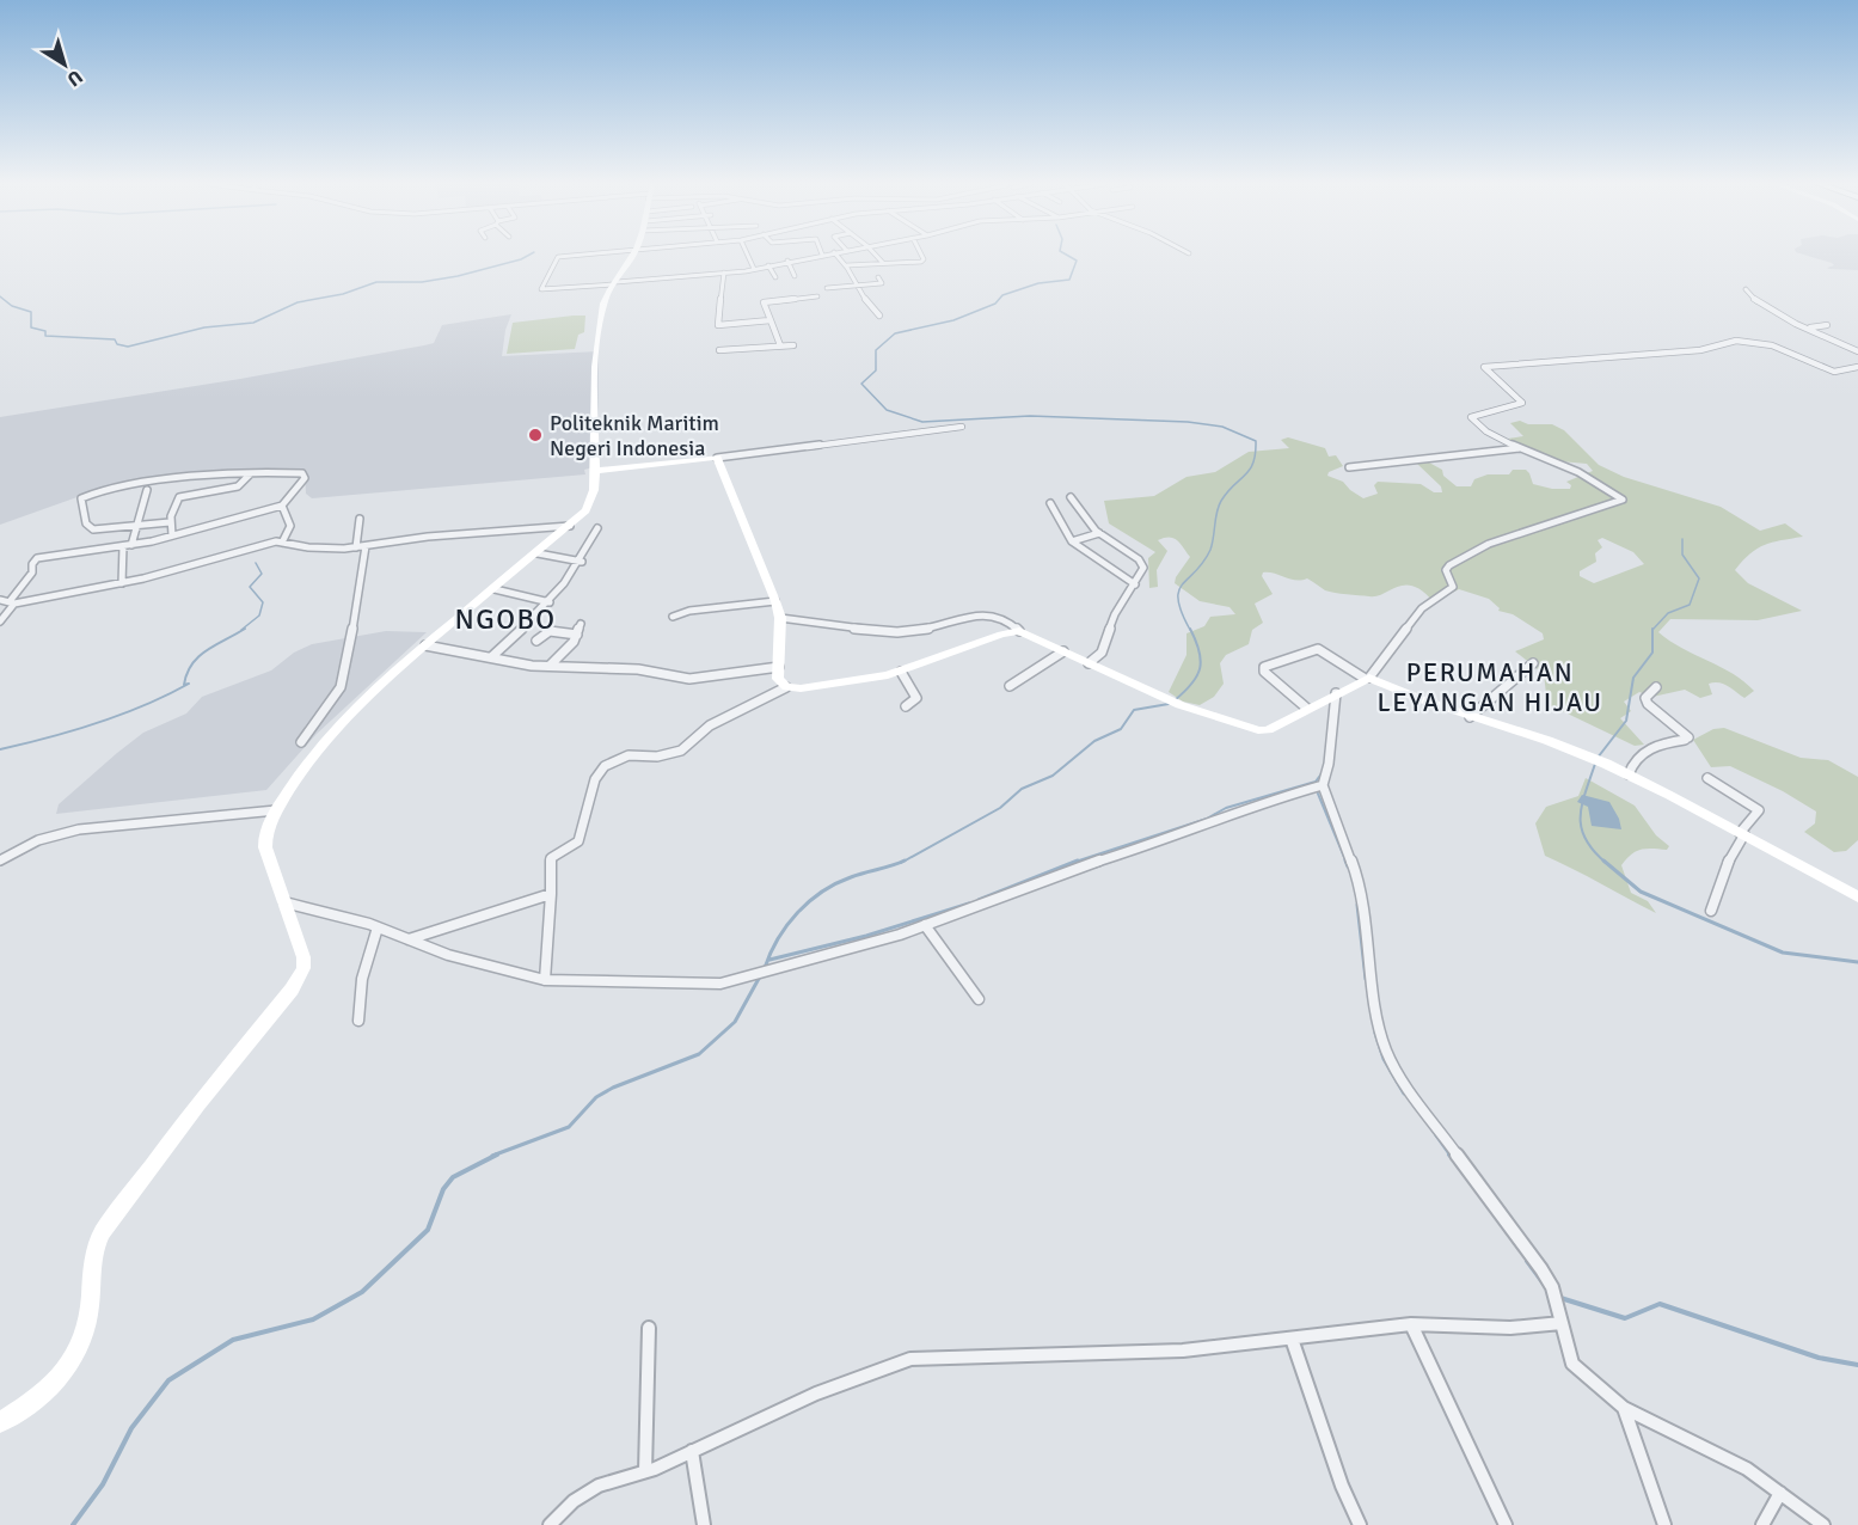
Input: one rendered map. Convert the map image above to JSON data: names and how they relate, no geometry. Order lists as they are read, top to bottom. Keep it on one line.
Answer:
{"districts":["NGOBO","PERUMAHAN LEYANGAN HIJAU"],"places":["Politeknik Maritim Negeri Indonesia"],"north":"bottom right"}
